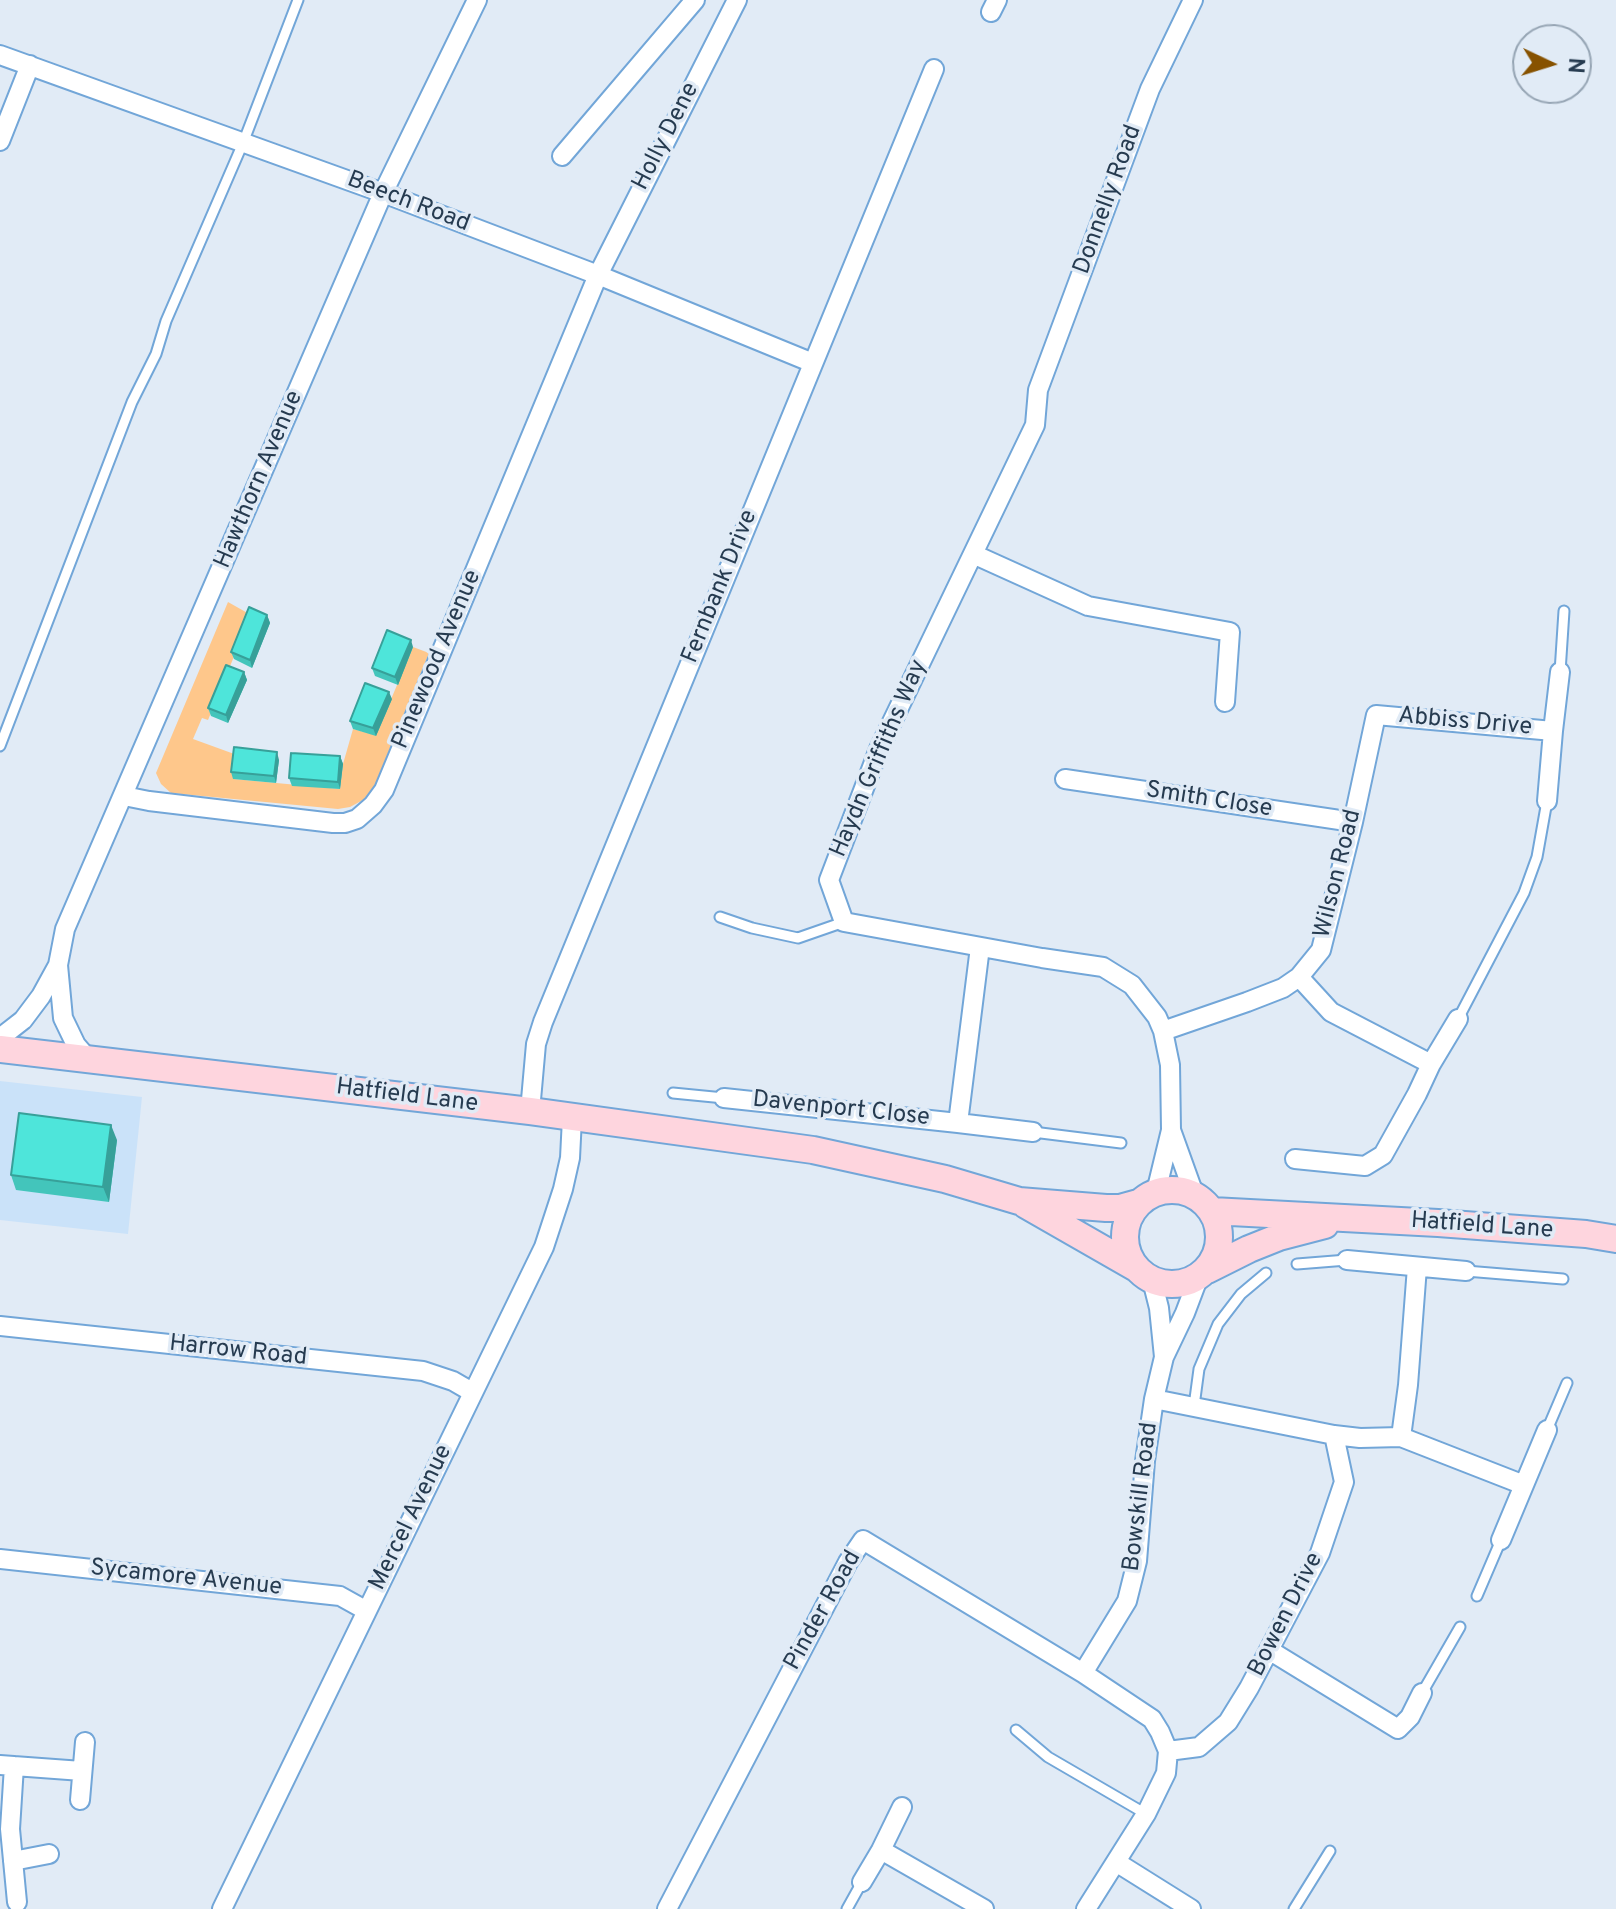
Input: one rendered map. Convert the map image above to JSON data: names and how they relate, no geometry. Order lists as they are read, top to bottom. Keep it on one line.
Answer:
{"streets":{"street":["Holly Dene","Donnelly Road","Beech Road","Hawthorn Avenue","Fernbank Drive","Pinewood Avenue","Abbiss Drive","Haydn Griffiths Way","Smith Close","Wilson Road","Hatfield Lane","Davenport Close","Harrow Road","Bowskill Road","Mercel Avenue","Sycamore Avenue","Pinder Road","Bowen Drive"]},"crossings":[["Holly Dene","Beech Road"],["Holly Dene","Pinewood Avenue"],["Donnelly Road","Haydn Griffiths Way"],["Beech Road","Hawthorn Avenue"],["Beech Road","Fernbank Drive"],["Beech Road","Pinewood Avenue"],["Hawthorn Avenue","Pinewood Avenue"],["Hawthorn Avenue","Hatfield Lane"],["Fernbank Drive","Hatfield Lane"],["Abbiss Drive","Wilson Road"],["Smith Close","Wilson Road"],["Hatfield Lane","Bowskill Road"],["Hatfield Lane","Mercel Avenue"],["Harrow Road","Mercel Avenue"],["Bowskill Road","Pinder Road"],["Mercel Avenue","Sycamore Avenue"]],"north":"right"}
